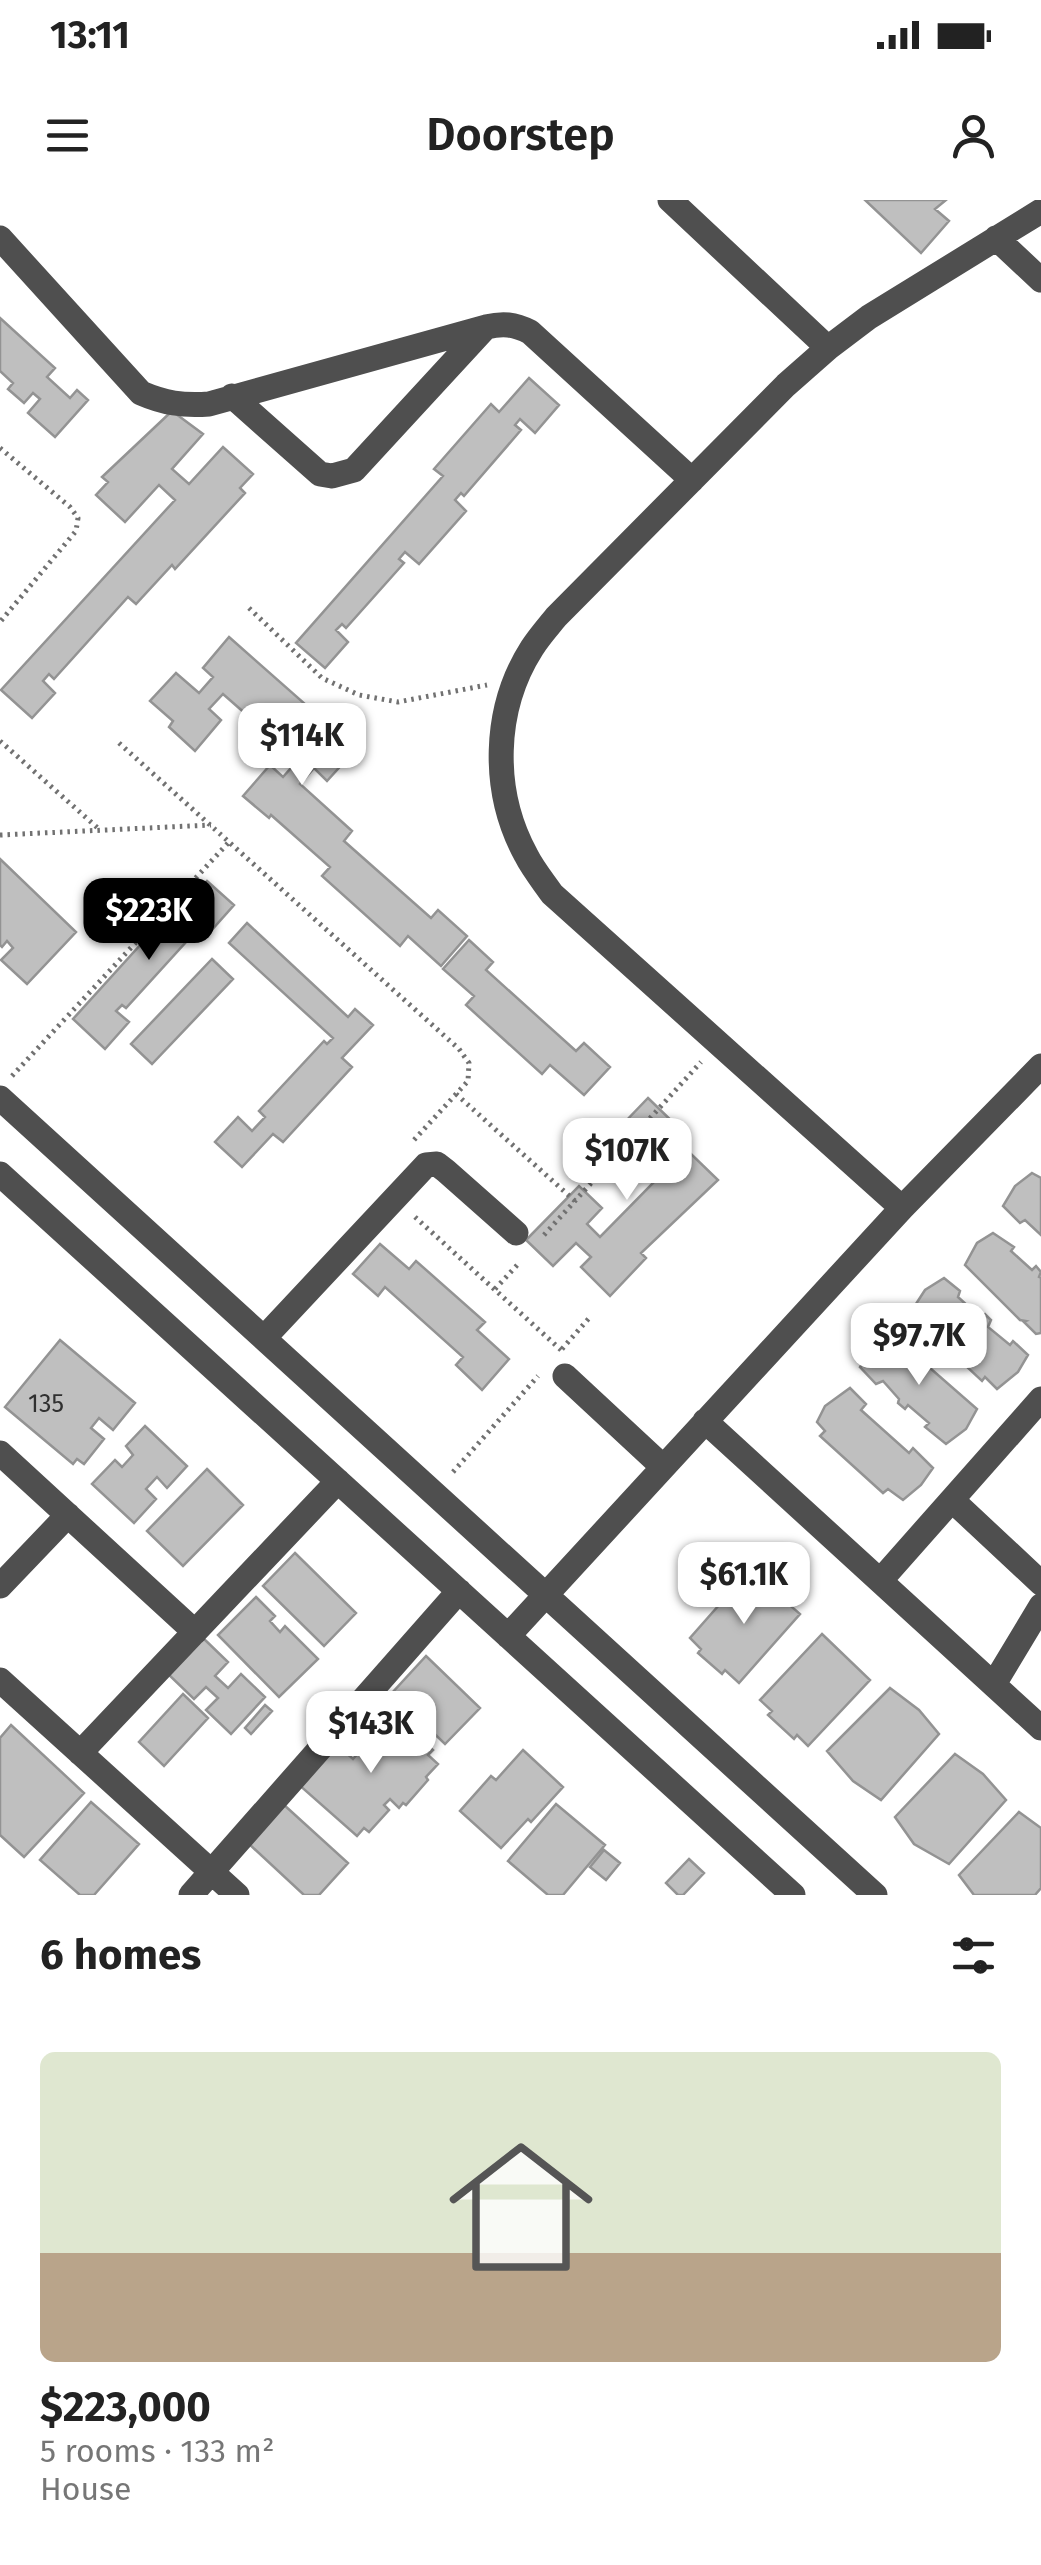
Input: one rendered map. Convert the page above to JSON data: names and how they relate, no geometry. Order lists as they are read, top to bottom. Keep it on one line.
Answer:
{"house_numbers":["135"],"page":{"status":"13:11","header":"Doorstep","price":["$114K","$223K","$107K","$97.7K","$61.1K","$143K"],"heading":"6 homes","list":[{"name":"$223,000","note":"5 rooms · 133 m² · House"}]}}
